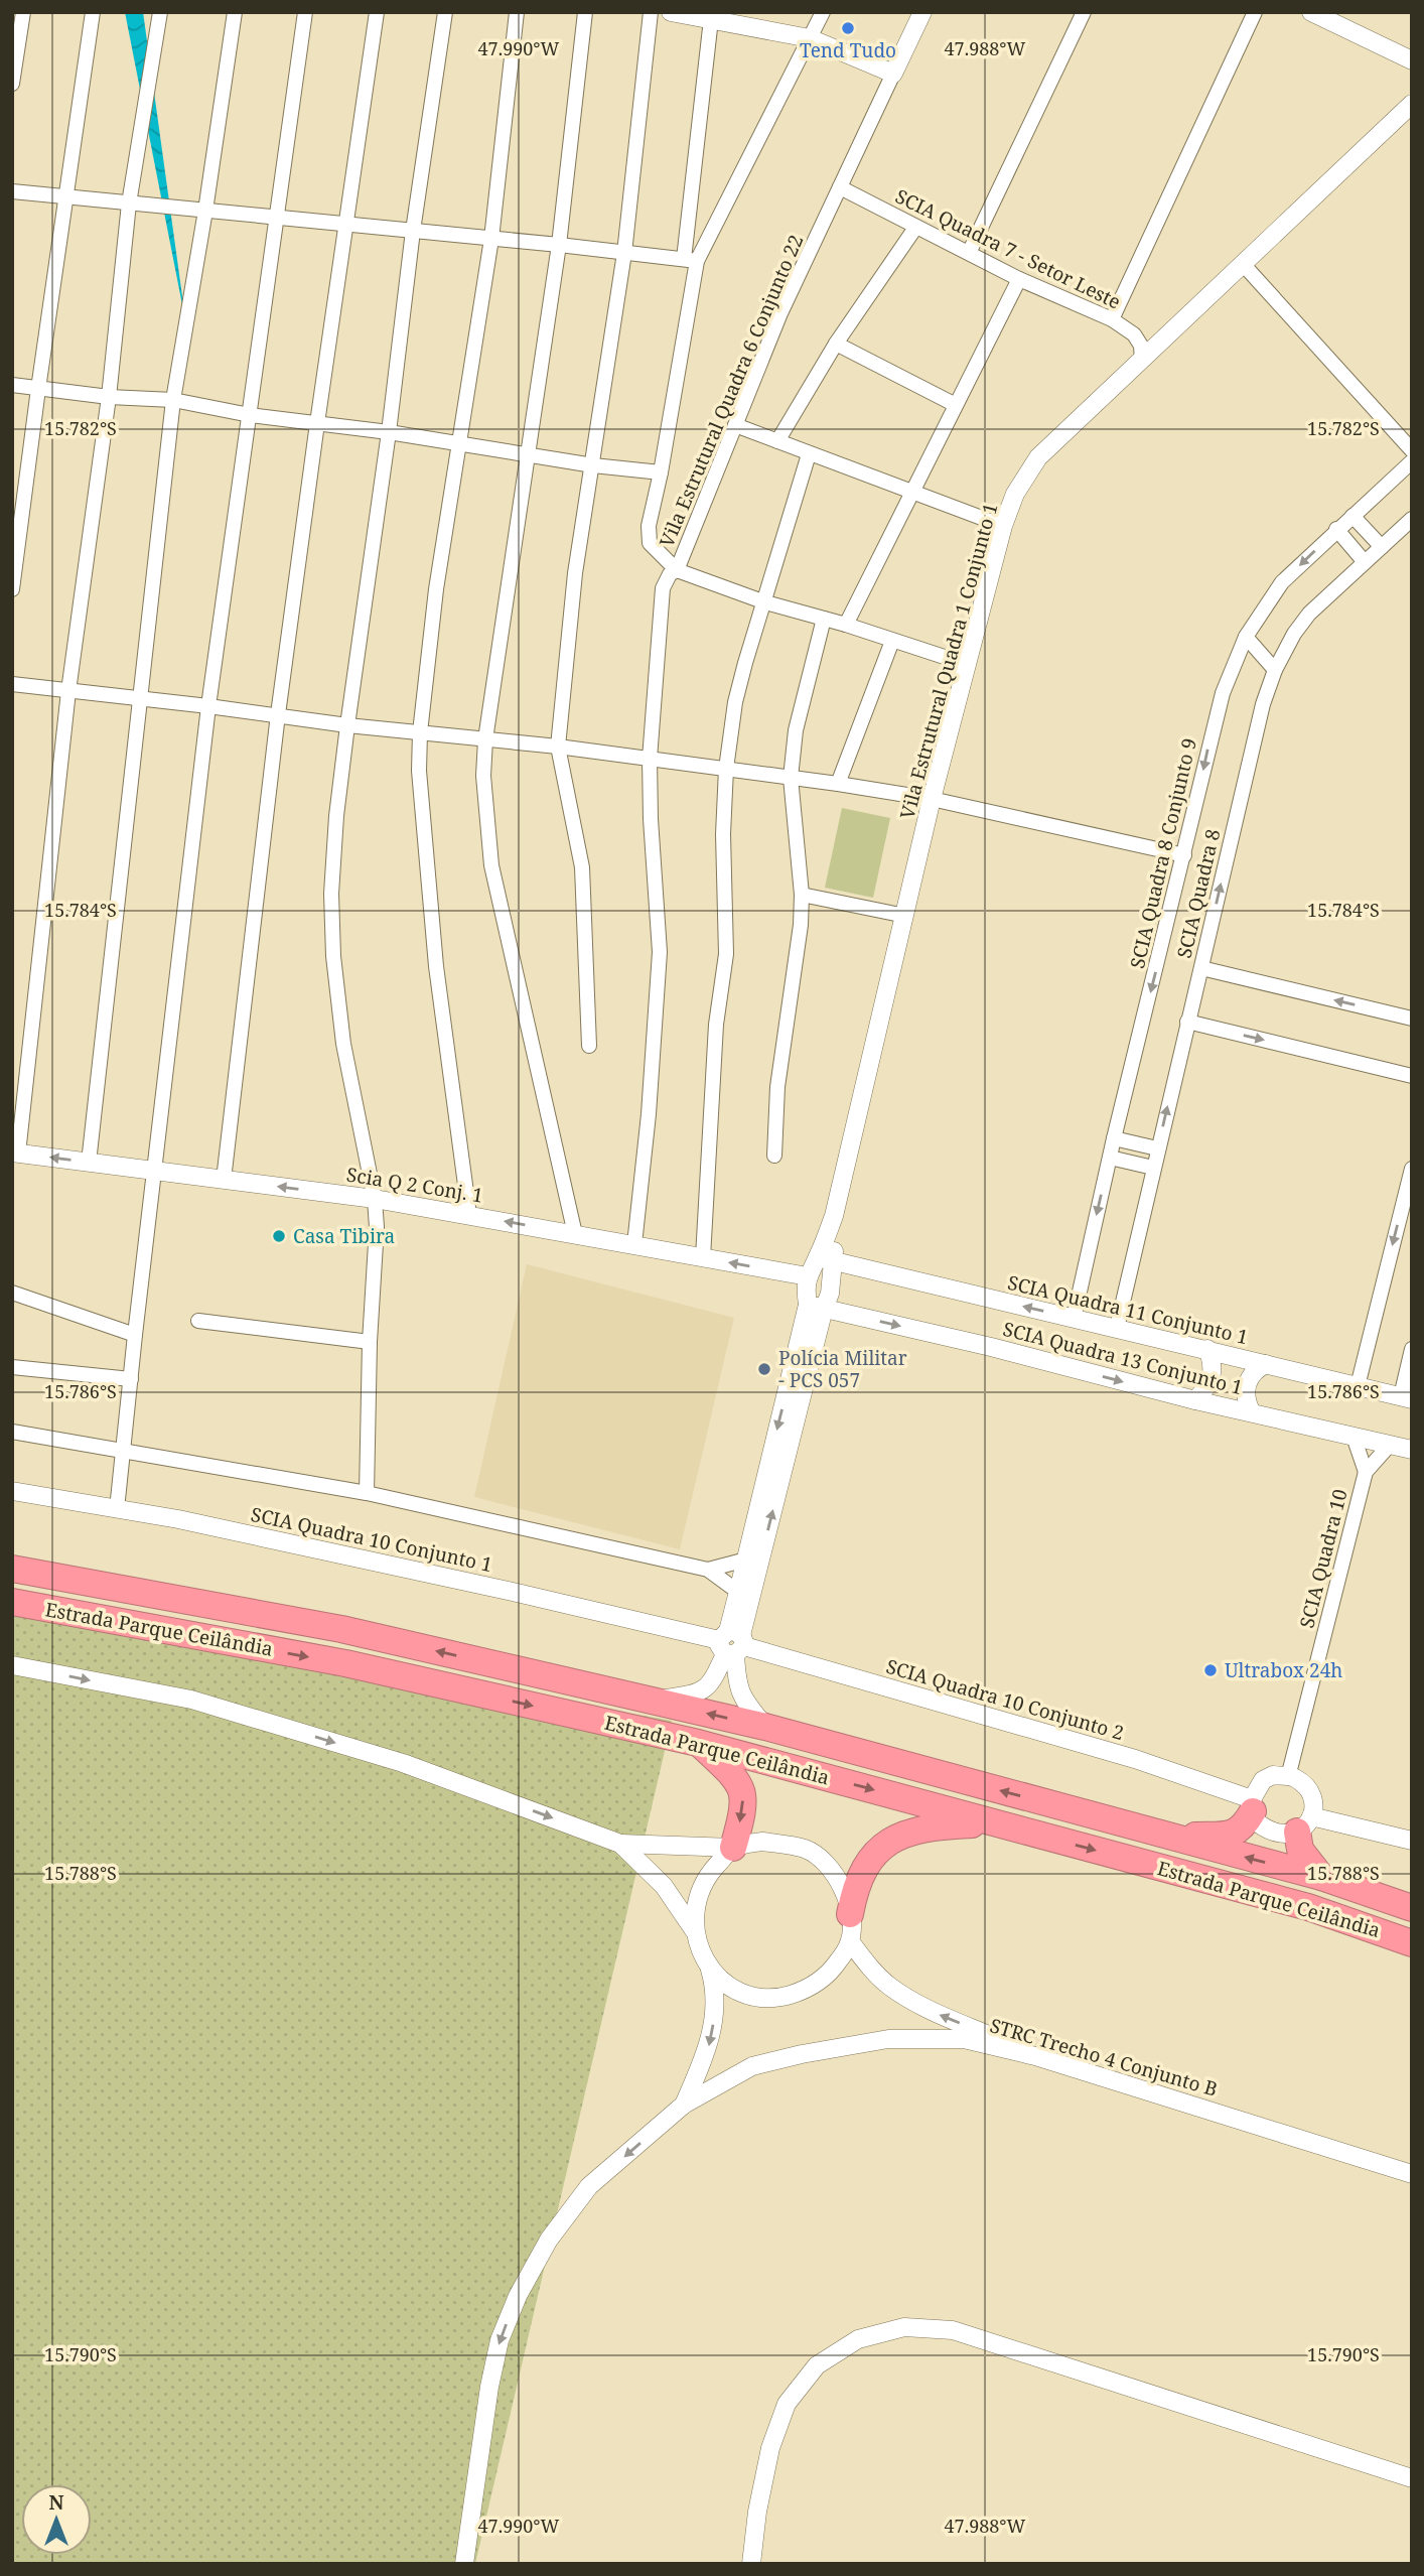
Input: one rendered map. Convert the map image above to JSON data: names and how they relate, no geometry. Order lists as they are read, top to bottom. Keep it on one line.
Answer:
{"streets":{"highway":["Estrada Parque Ceilândia"],"street":["SCIA Quadra 7 - Setor Leste","Vila Estrutural Quadra 6 Conjunto 22","Vila Estrutural Quadra 1 Conjunto 1","SCIA Quadra 8 Conjunto 9","SCIA Quadra 8","Scia Q 2 Conj. 1","SCIA Quadra 11 Conjunto 1","SCIA Quadra 13 Conjunto 1","SCIA Quadra 10 Conjunto 1","SCIA Quadra 10","SCIA Quadra 10 Conjunto 2","STRC Trecho 4 Conjunto B"]},"crossings":[["SCIA Quadra 7 - Setor Leste","Vila Estrutural Quadra 6 Conjunto 22"],["SCIA Quadra 7 - Setor Leste","Vila Estrutural Quadra 1 Conjunto 1"],["Vila Estrutural Quadra 6 Conjunto 22","Scia Q 2 Conj. 1"],["Vila Estrutural Quadra 1 Conjunto 1","SCIA Quadra 11 Conjunto 1"],["Vila Estrutural Quadra 1 Conjunto 1","SCIA Quadra 13 Conjunto 1"],["SCIA Quadra 8 Conjunto 9","SCIA Quadra 11 Conjunto 1"],["SCIA Quadra 8","SCIA Quadra 11 Conjunto 1"],["SCIA Quadra 13 Conjunto 1","SCIA Quadra 10"],["SCIA Quadra 10 Conjunto 1","SCIA Quadra 10 Conjunto 2"],["SCIA Quadra 10","SCIA Quadra 10 Conjunto 2"]],"one_way":["SCIA Quadra 8 Conjunto 9","SCIA Quadra 8","SCIA Quadra 11 Conjunto 1","SCIA Quadra 13 Conjunto 1","STRC Trecho 4 Conjunto B"],"places":["Tend Tudo","Casa Tibira","Polícia Militar - PCS 057","Ultrabox 24h"],"north":"top","coordinates":["47.990°W","47.988°W","15.782°S","15.784°S","15.786°S","15.788°S","15.790°S"]}
